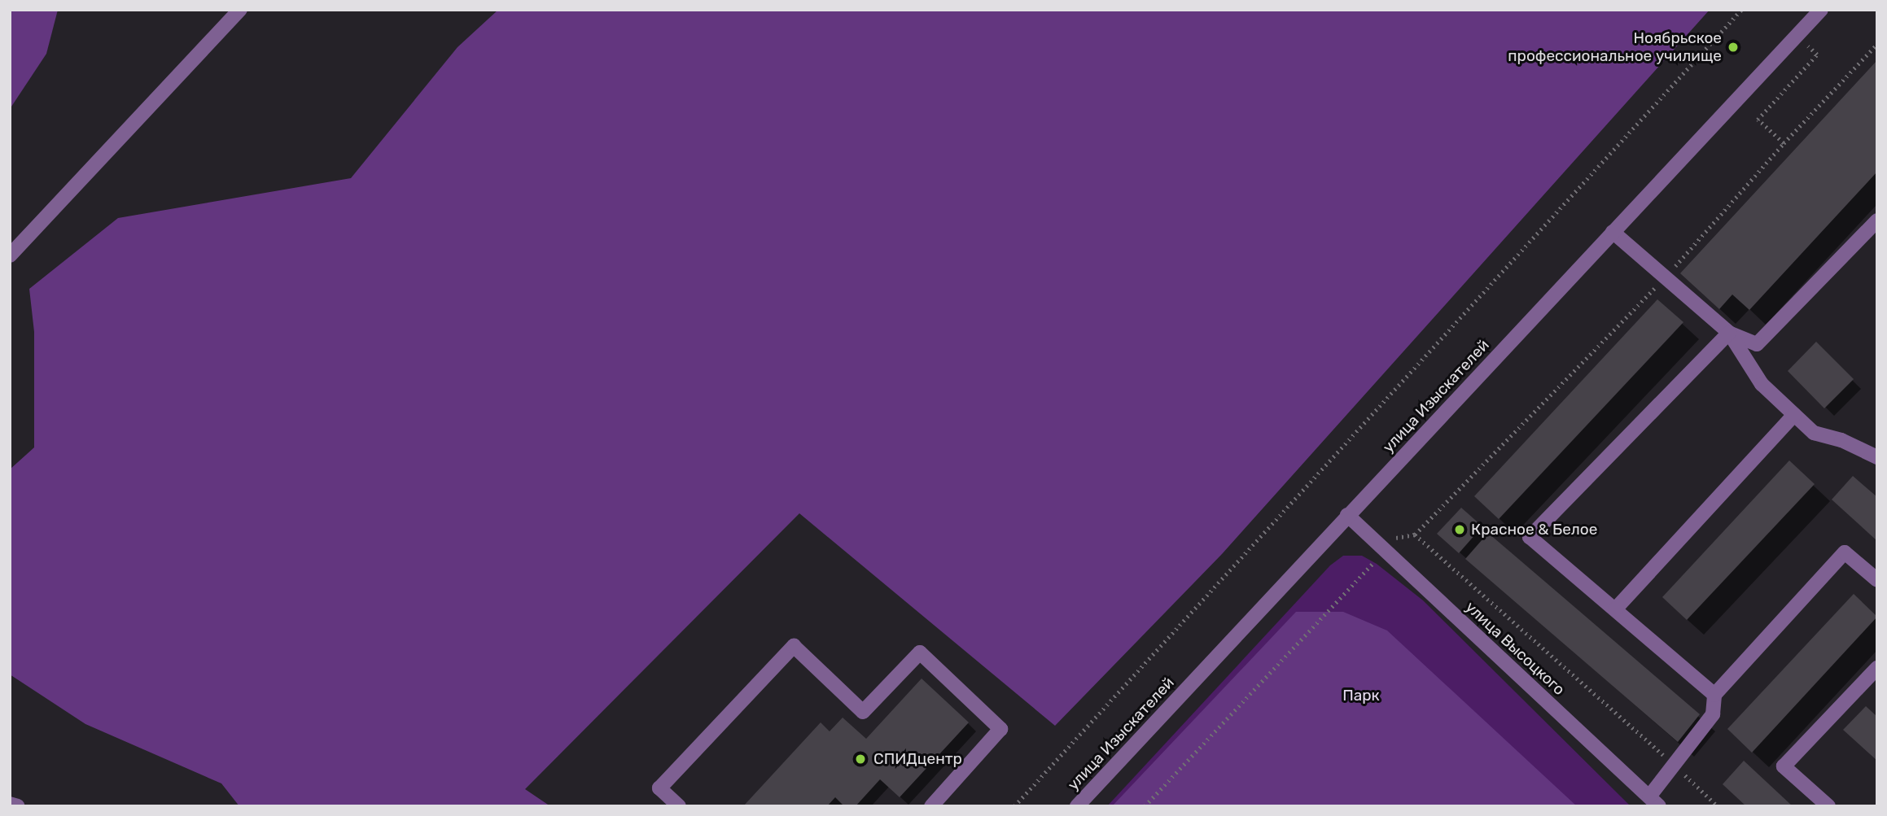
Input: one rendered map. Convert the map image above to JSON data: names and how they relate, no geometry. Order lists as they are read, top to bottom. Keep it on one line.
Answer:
{"streets":{"street":["улица Изыскателей","улица Высоцкого"]},"crossings":[["улица Изыскателей","улица Высоцкого"]],"parks":["Парк"],"places":["Ноябрьское профессиональное училище","Красное & Белое","СПИДцентр"]}
